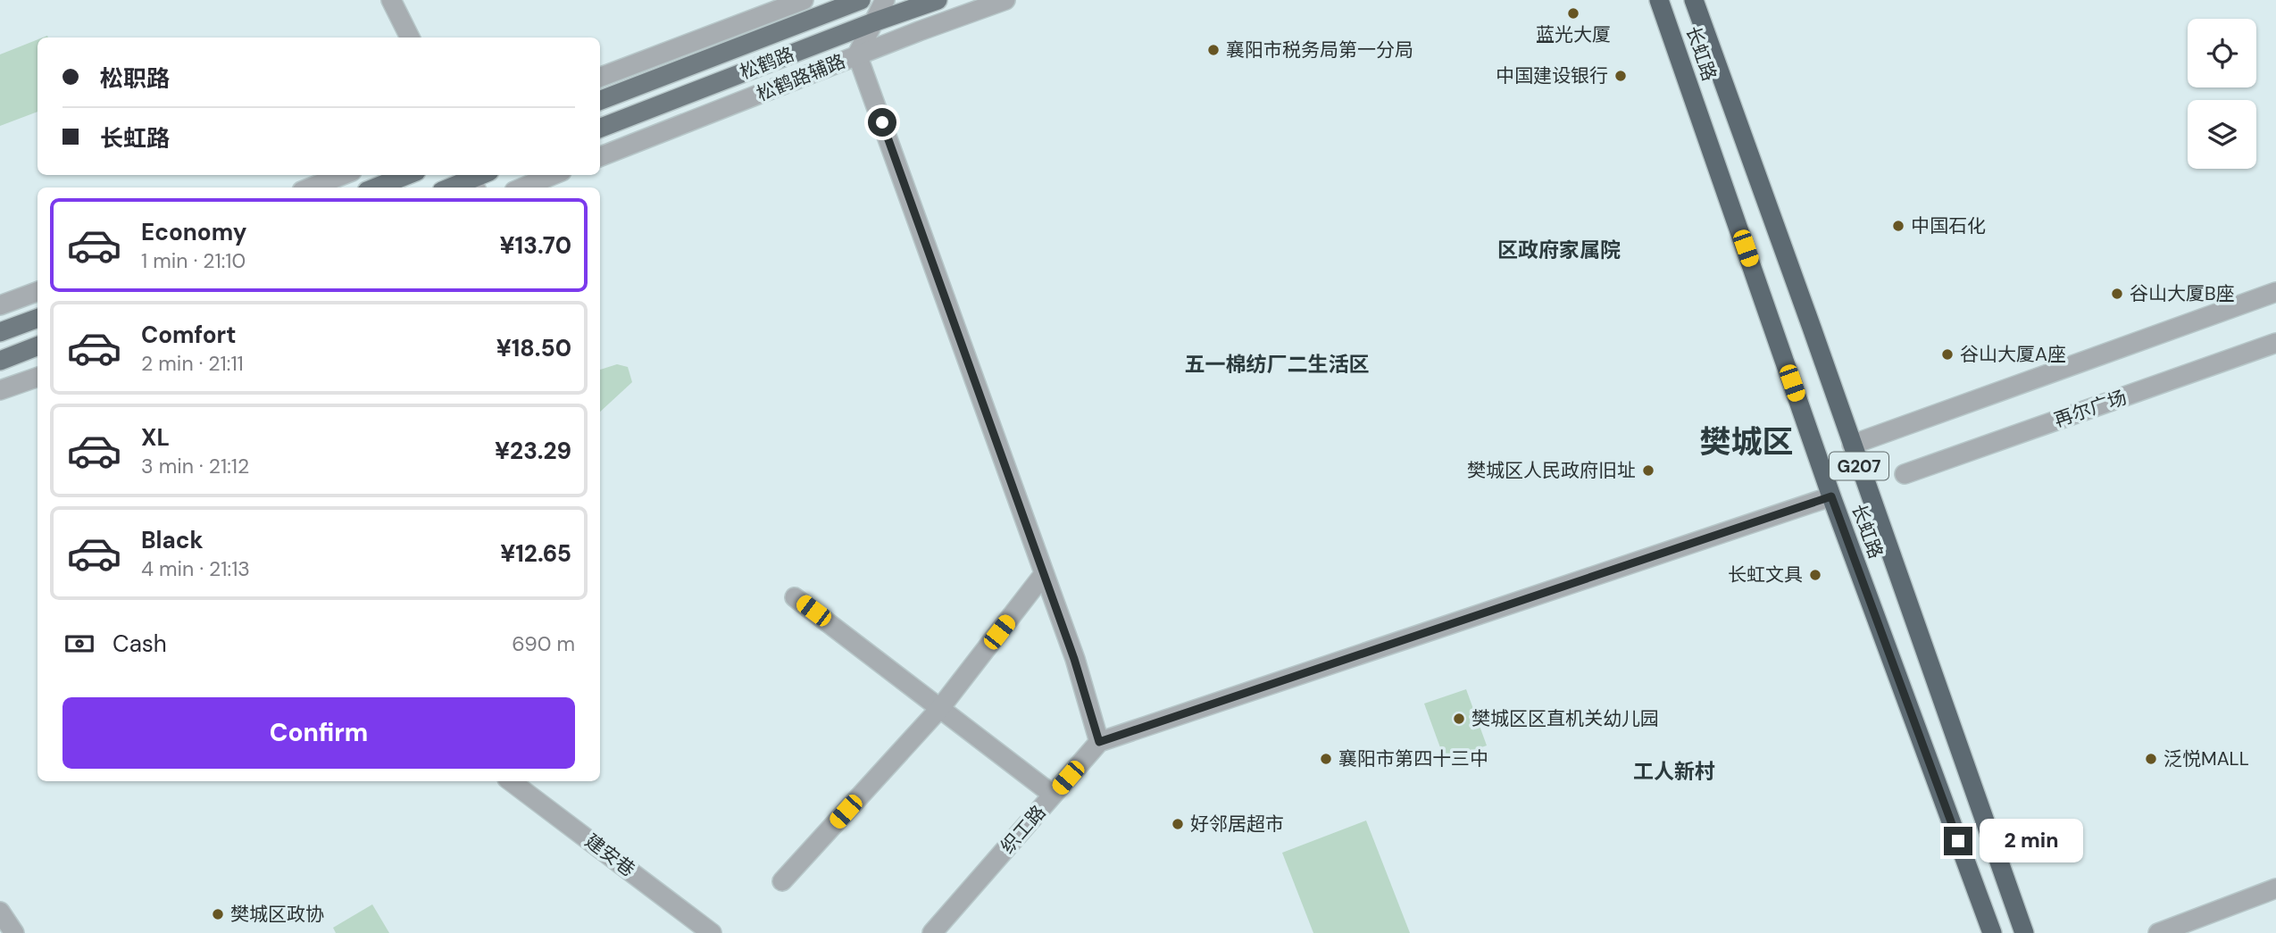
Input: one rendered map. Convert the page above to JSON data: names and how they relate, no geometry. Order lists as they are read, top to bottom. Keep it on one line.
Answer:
{"streets":{"highway":["长虹路","G207"],"main road":["松鹤路"],"street":["松鹤路辅路","再尔广场","织工路","建安巷"]},"districts":["区政府家属院","五一棉纺厂二生活区","樊城区","工人新村"],"places":["蓝光大厦","襄阳市税务局第一分局","中国建设银行","中国石化","谷山大厦B座","谷山大厦A座","樊城区人民政府旧址","长虹文具","樊城区区直机关幼儿园","襄阳市第四十三中","泛悦MALL","好邻居超市","樊城区政协"],"page":{"banner":["松职路","长虹路"],"list":[{"name":"Economy","note":"1 min · 21:10","value":"¥13.70"},{"name":"Comfort","note":"2 min · 21:11","value":"¥18.50"},{"name":"XL","note":"3 min · 21:12","value":"¥23.29"},{"name":"Black","note":"4 min · 21:13","value":"¥12.65"}],"pay":["Cash","690 m"],"buttons":"Confirm","bubble":"2 min"}}
